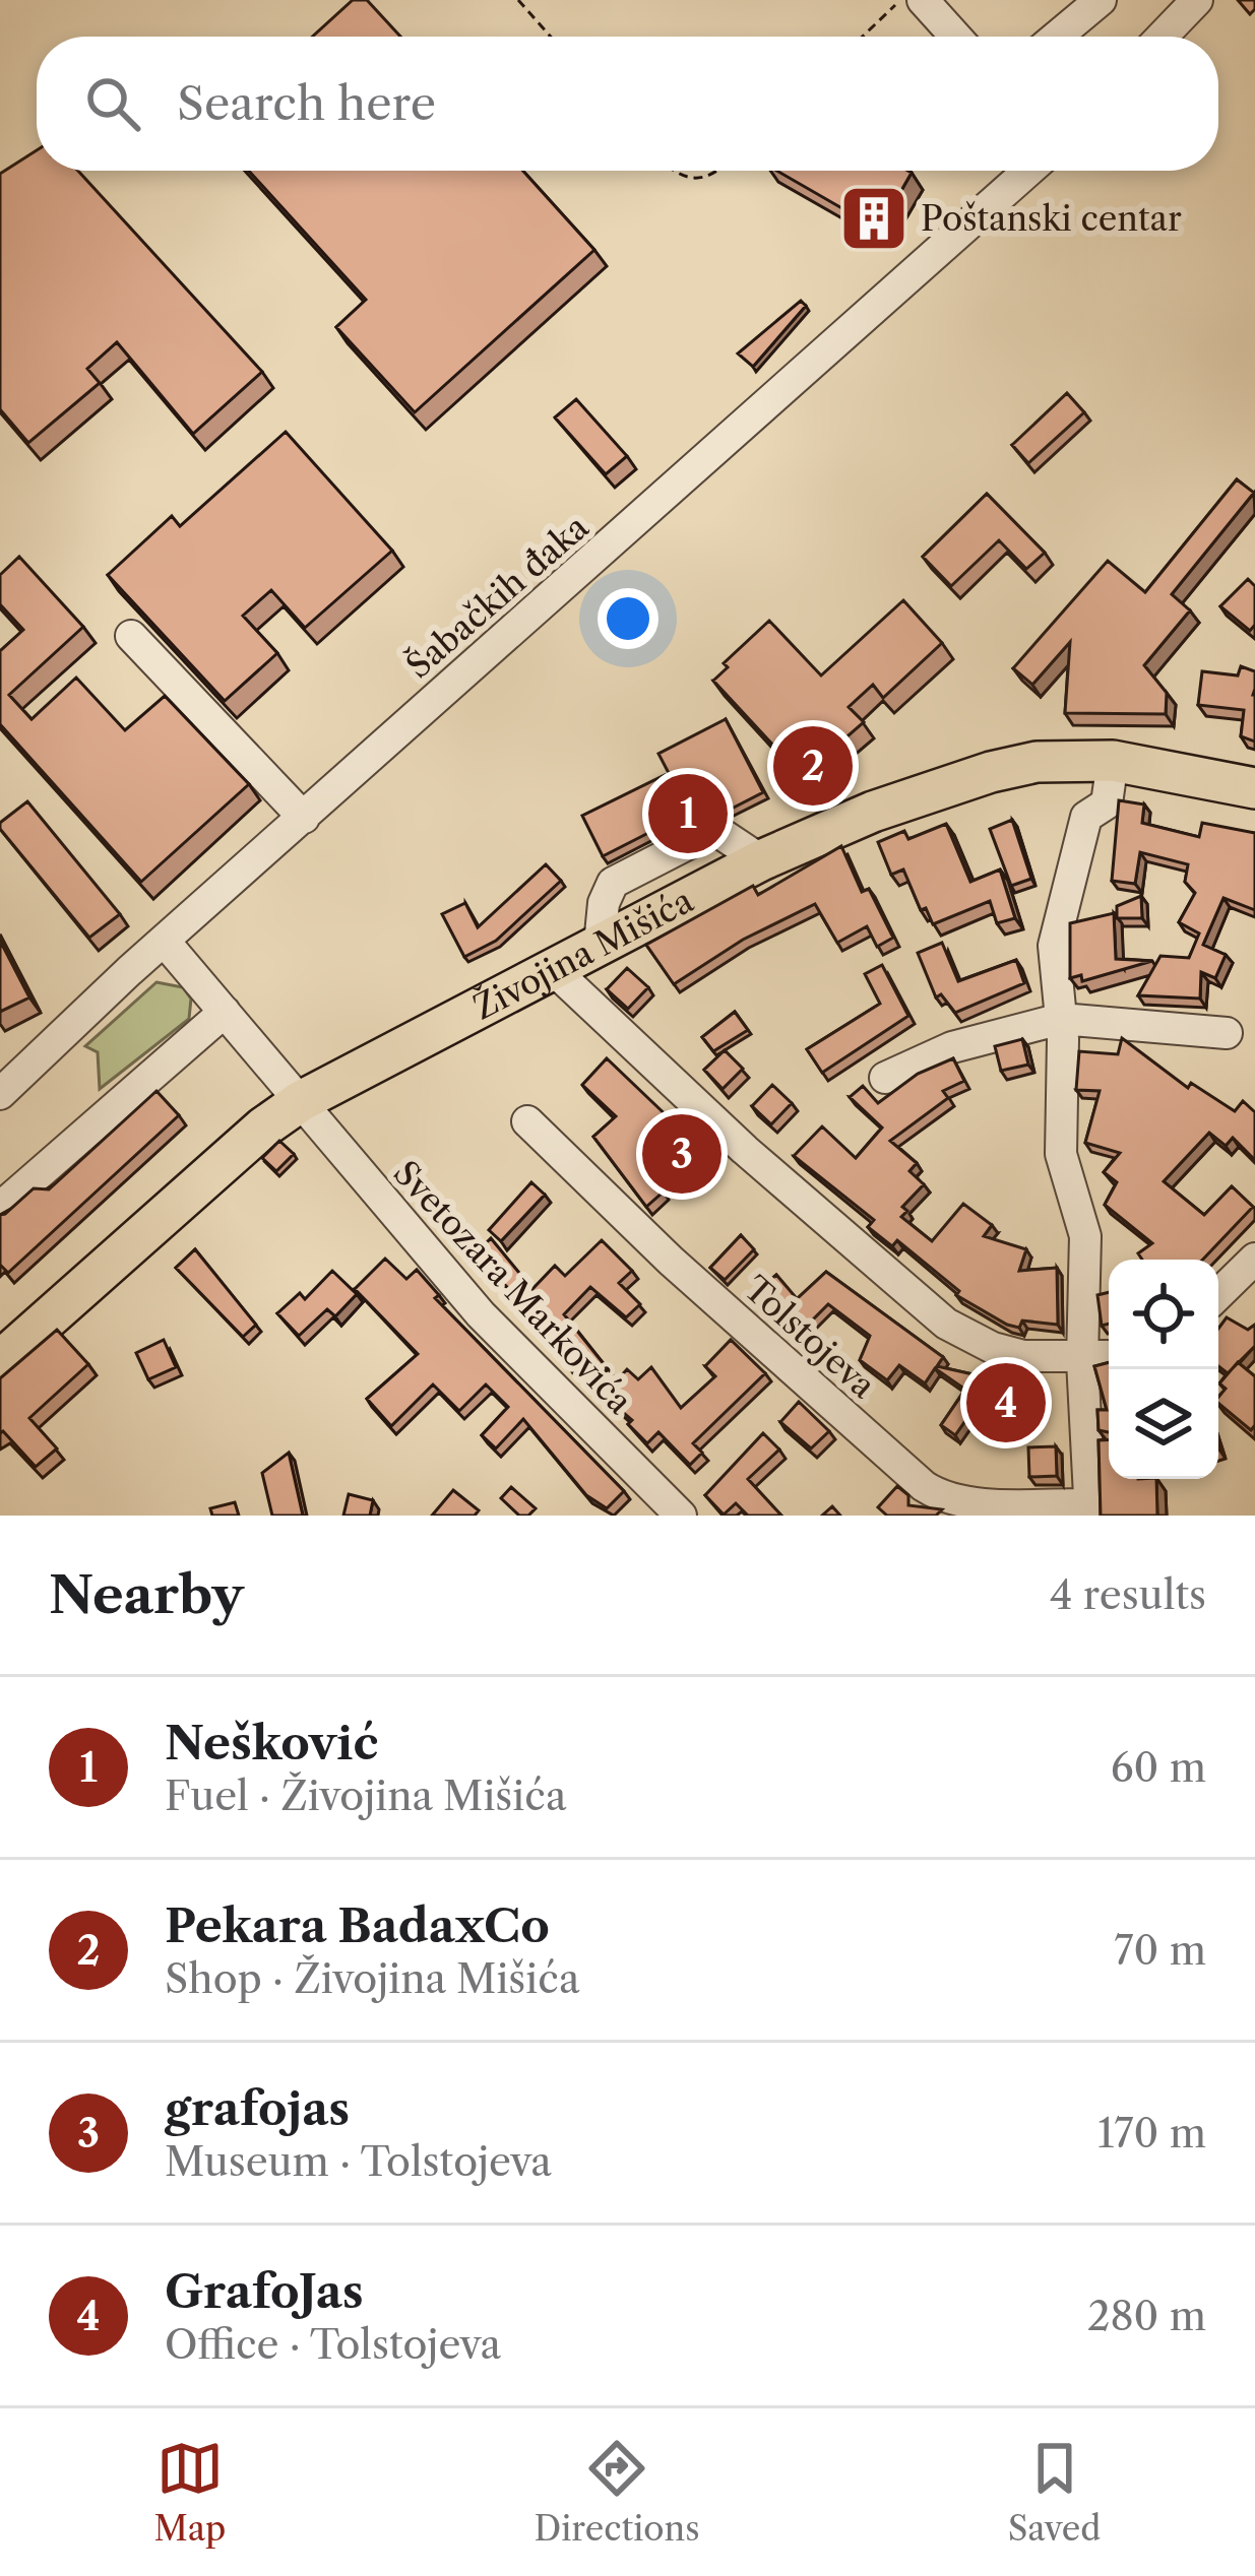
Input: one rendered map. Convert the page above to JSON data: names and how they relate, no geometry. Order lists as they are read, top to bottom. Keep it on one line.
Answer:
{"streets":{"main road":["Živojina Mišića"],"street":["Šabačkih đaka","Svetozara Markovića","Tolstojeva"]},"crossings":[["Šabačkih đaka","Svetozara Markovića"],["Živojina Mišića","Svetozara Markovića"],["Živojina Mišića","Tolstojeva"]],"places":{"building":["Poštanski centar"]},"page":{"search":"Search here","pins":["2","1","3","4"],"heading":["Nearby","4 results"],"list":[{"mark":"1","name":"Nešković","note":"Fuel · Živojina Mišića","value":"60 m"},{"mark":"2","name":"Pekara BadaxCo","note":"Shop · Živojina Mišića","value":"70 m"},{"mark":"3","name":"grafojas","note":"Museum · Tolstojeva","value":"170 m"},{"mark":"4","name":"GrafoJas","note":"Office · Tolstojeva","value":"280 m"}],"nav":["Map","Directions","Saved"]}}
